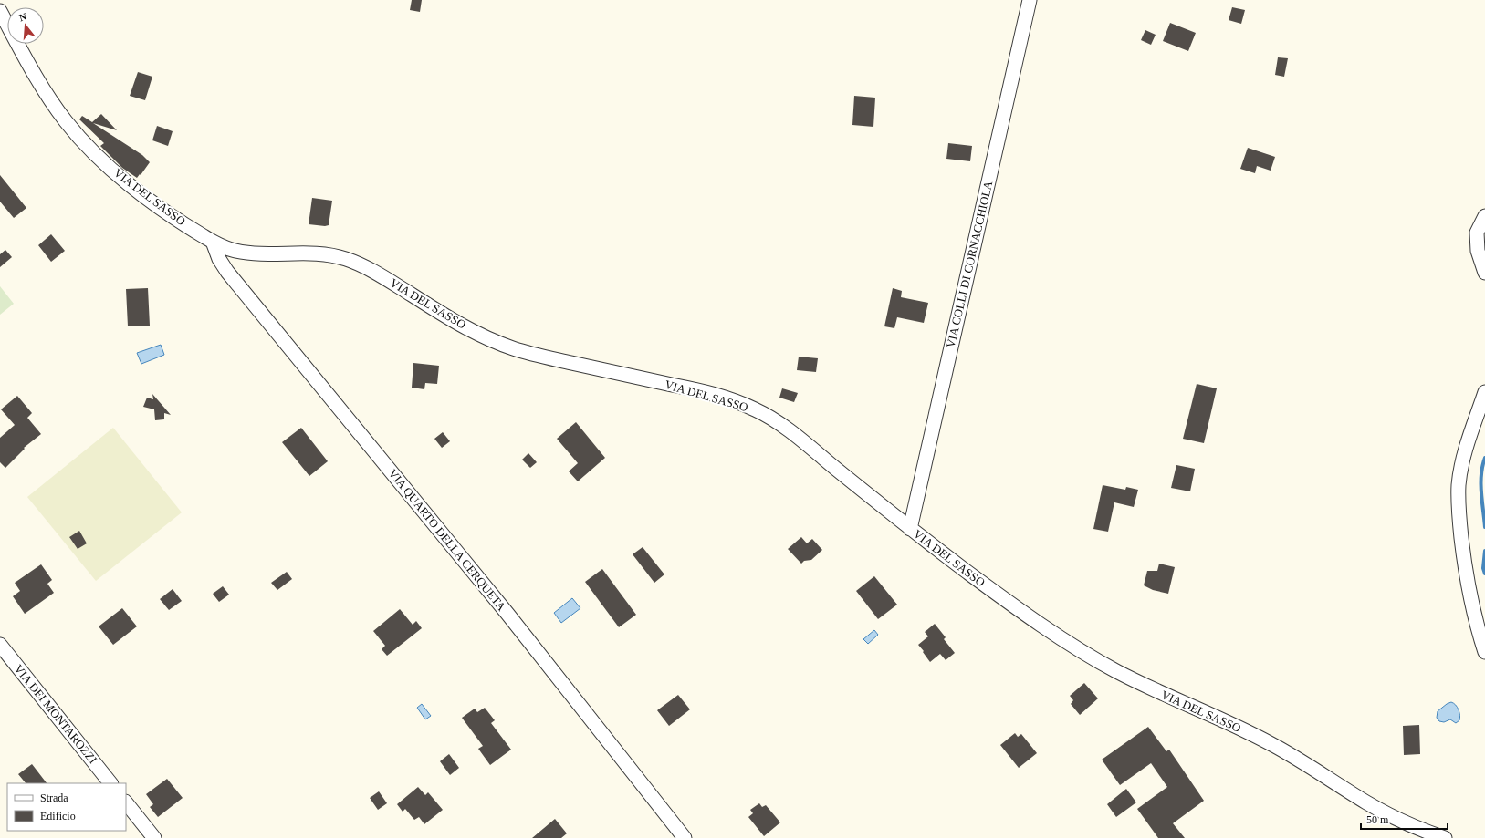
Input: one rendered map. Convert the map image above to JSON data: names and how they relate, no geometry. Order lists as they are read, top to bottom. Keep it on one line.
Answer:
{"streets":{"street":["VIA DEL SASSO","VIA COLLI DI CORNACCHIOLA","VIA QUARTO DELLA CERQUETA","VIA DEI MONTAROZZI"]},"crossings":[["VIA DEL SASSO","VIA COLLI DI CORNACCHIOLA"],["VIA DEL SASSO","VIA QUARTO DELLA CERQUETA"]],"legend":["Strada","Edificio"],"scale_bar":"50 m","north":"top"}
